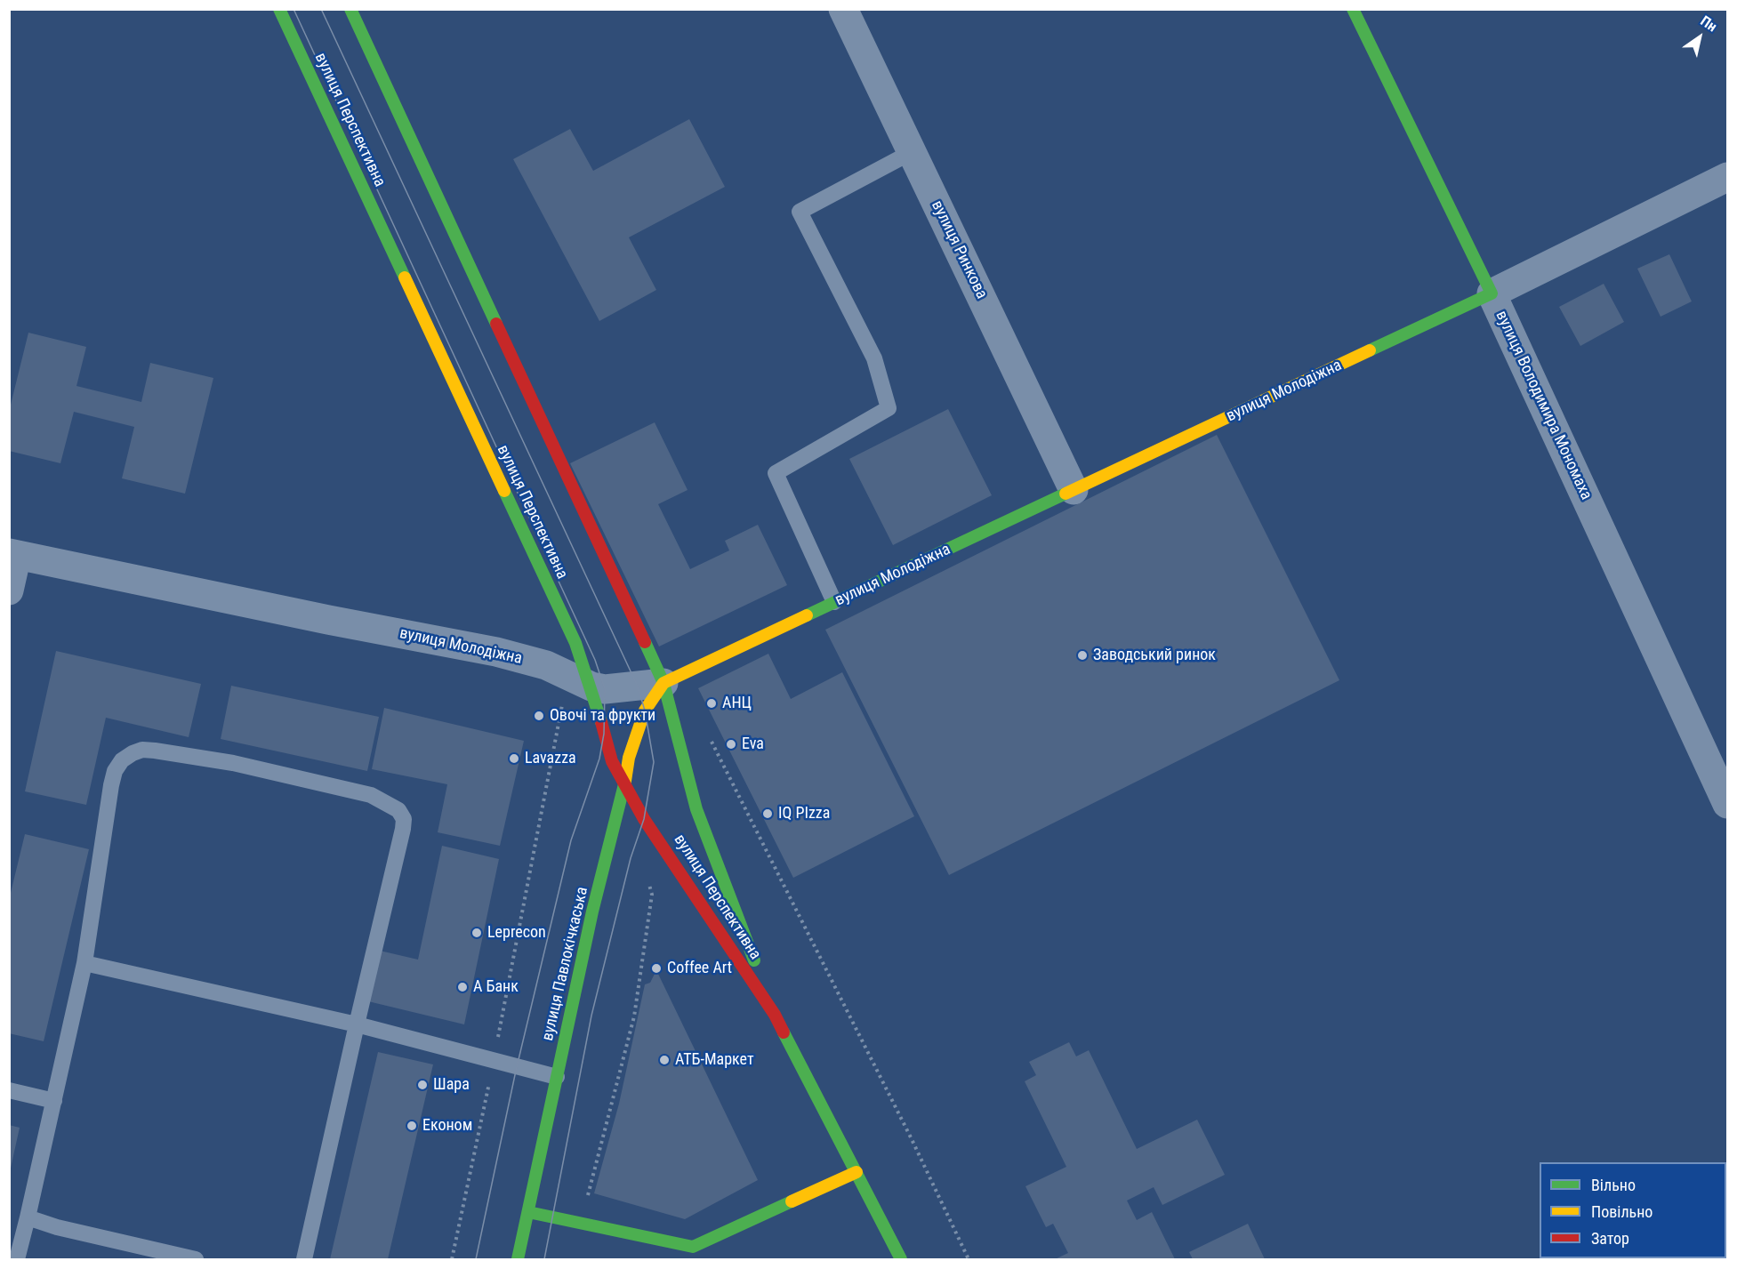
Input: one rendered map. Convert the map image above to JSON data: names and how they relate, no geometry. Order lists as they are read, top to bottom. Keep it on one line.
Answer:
{"streets":{"street":["вулиця Перспективна","вулиця Ринкова","вулиця Молодіжна","вулиця Володимира Мономаха","вулиця Павлокічкаська"]},"crossings":[["вулиця Перспективна","вулиця Молодіжна"],["вулиця Перспективна","вулиця Павлокічкаська"],["вулиця Ринкова","вулиця Молодіжна"],["вулиця Молодіжна","вулиця Володимира Мономаха"],["вулиця Молодіжна","вулиця Павлокічкаська"]],"places":["Заводський ринок","АНЦ","Овочі та фрукти","Eva","Lavazza","IQ PIzza","Leprecon","Coffee Art","А Банк","АТБ-Маркет","Шара","Економ"],"legend":["Вільно","Повільно","Затор"],"north":"top right"}
